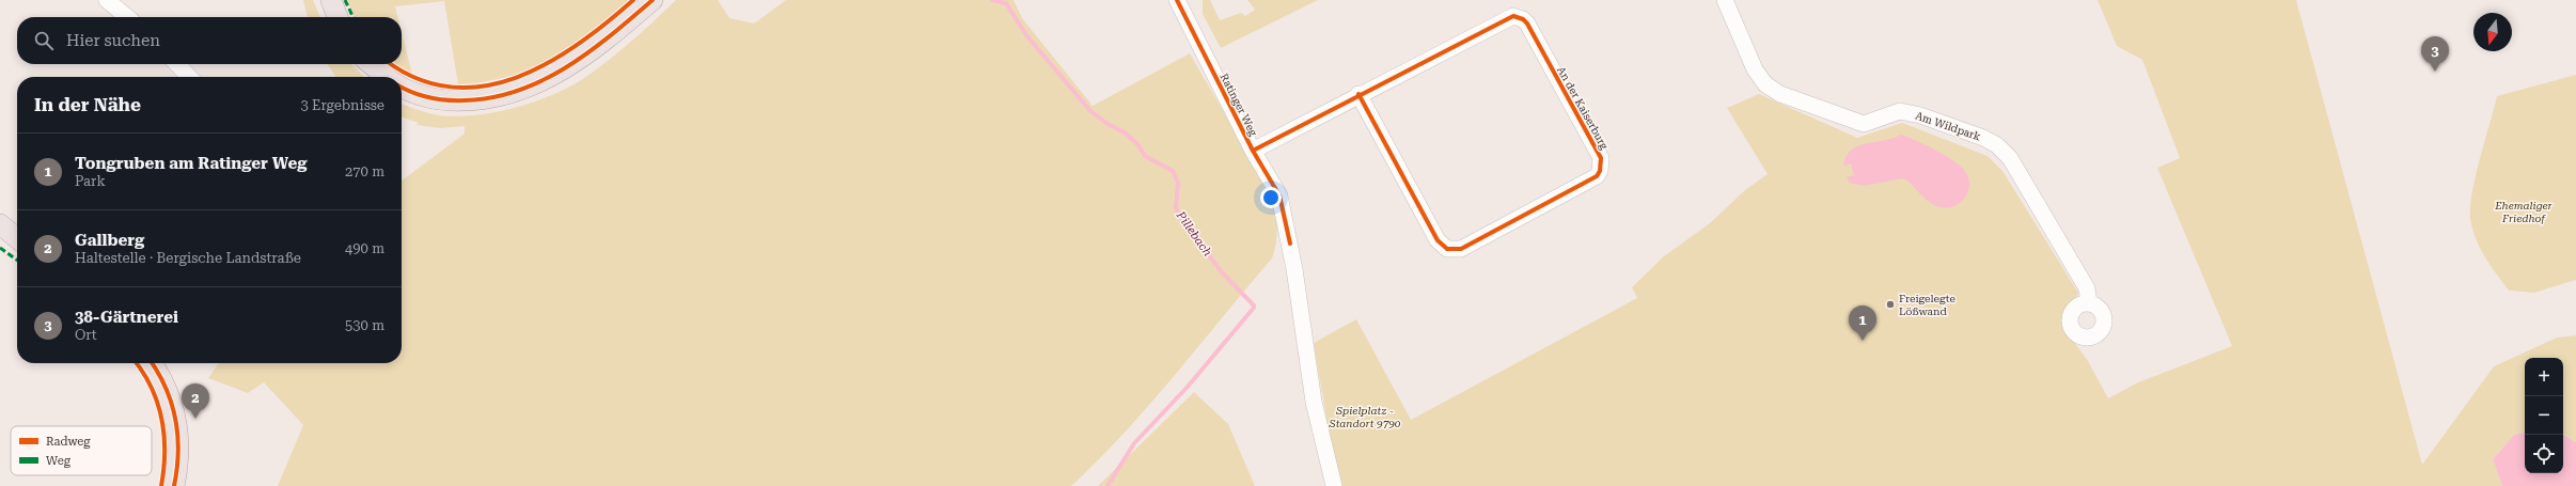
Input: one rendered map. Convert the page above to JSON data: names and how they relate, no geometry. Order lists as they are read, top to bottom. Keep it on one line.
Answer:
{"streets":{"street":["Ratinger Weg","An der Kaiserburg","Am Wildpark"]},"crossings":[["Ratinger Weg","An der Kaiserburg"]],"water":["Pillebach"],"parks":["Ehemaliger Friedhof","Spielplatz - Standort 9790"],"places":["Freigelegte Lößwand"],"legend":["Radweg","Weg"],"north":"bottom","page":{"search":"Hier suchen","pins":["3","1","2"],"heading":["In der Nähe","3 Ergebnisse"],"list":[{"mark":"1","name":"Tongruben am Ratinger Weg","note":"Park","value":"270 m"},{"mark":"2","name":"Gallberg","note":"Haltestelle · Bergische Landstraße","value":"490 m"},{"mark":"3","name":"38-Gärtnerei","note":"Ort","value":"530 m"}],"map_buttons":["+","−"]}}
